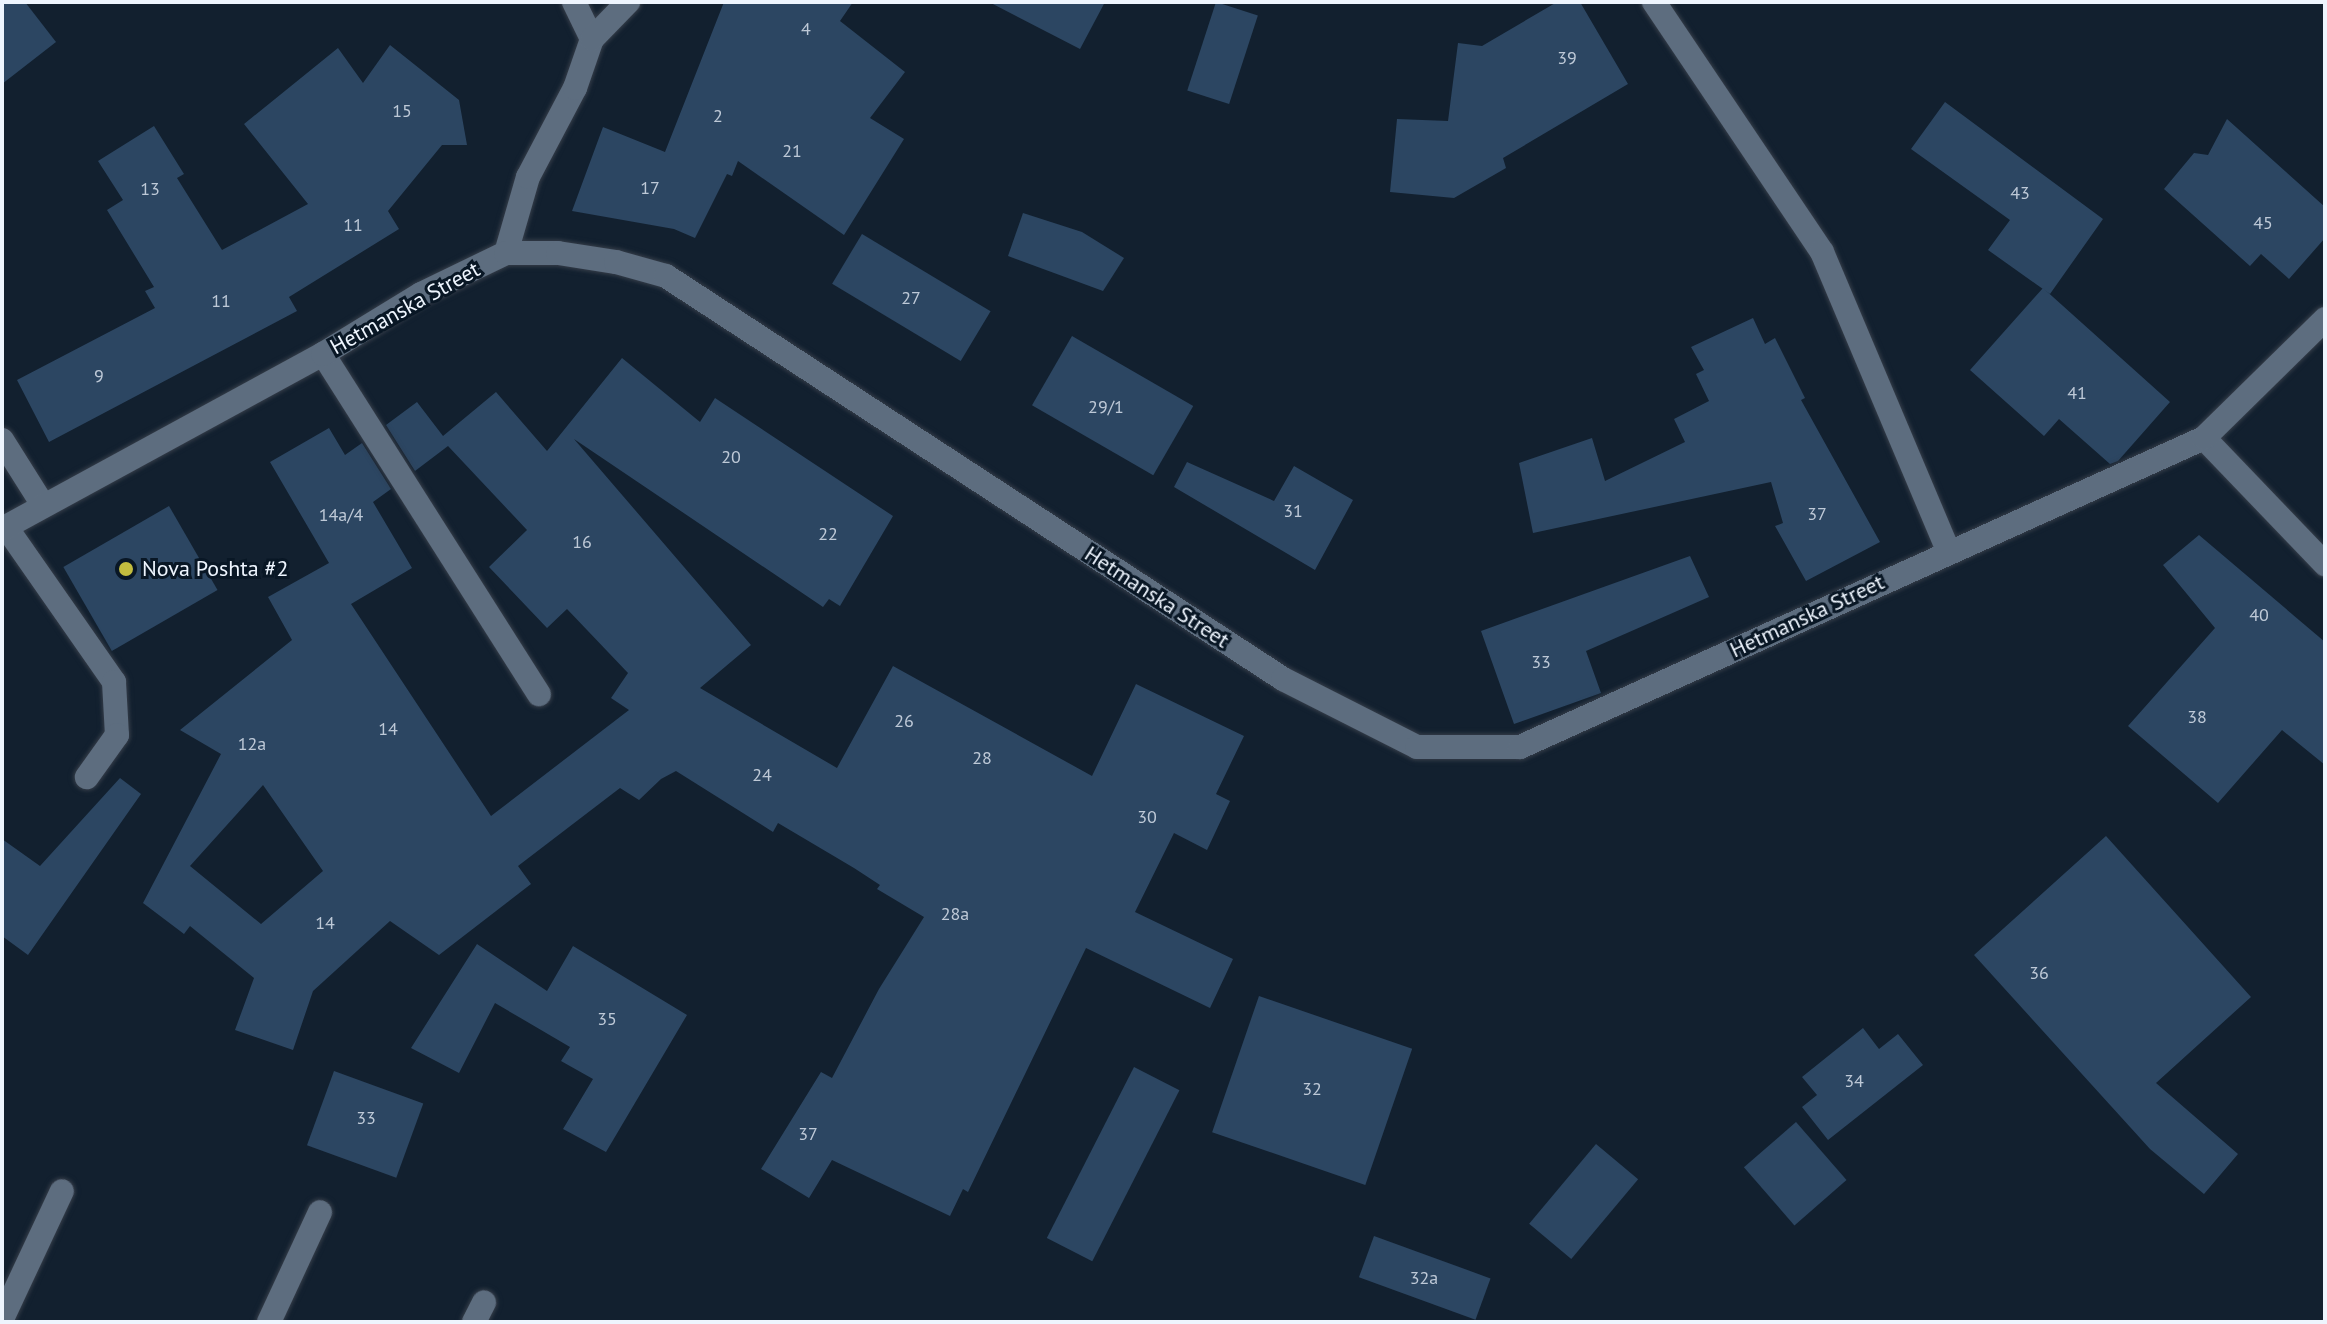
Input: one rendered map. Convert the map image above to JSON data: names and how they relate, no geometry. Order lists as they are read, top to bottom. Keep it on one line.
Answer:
{"streets":{"street":["Hetmanska Street"]},"places":["Nova Poshta #2"],"house_numbers":["4","39","15","2","21","17","13","43","45","11","27","11","9","41","29/1","20","31","37","14а/4","22","16","40","33","38","26","14","12а","28","24","30","28а","14","36","35","34","32","33","37","32а"]}
